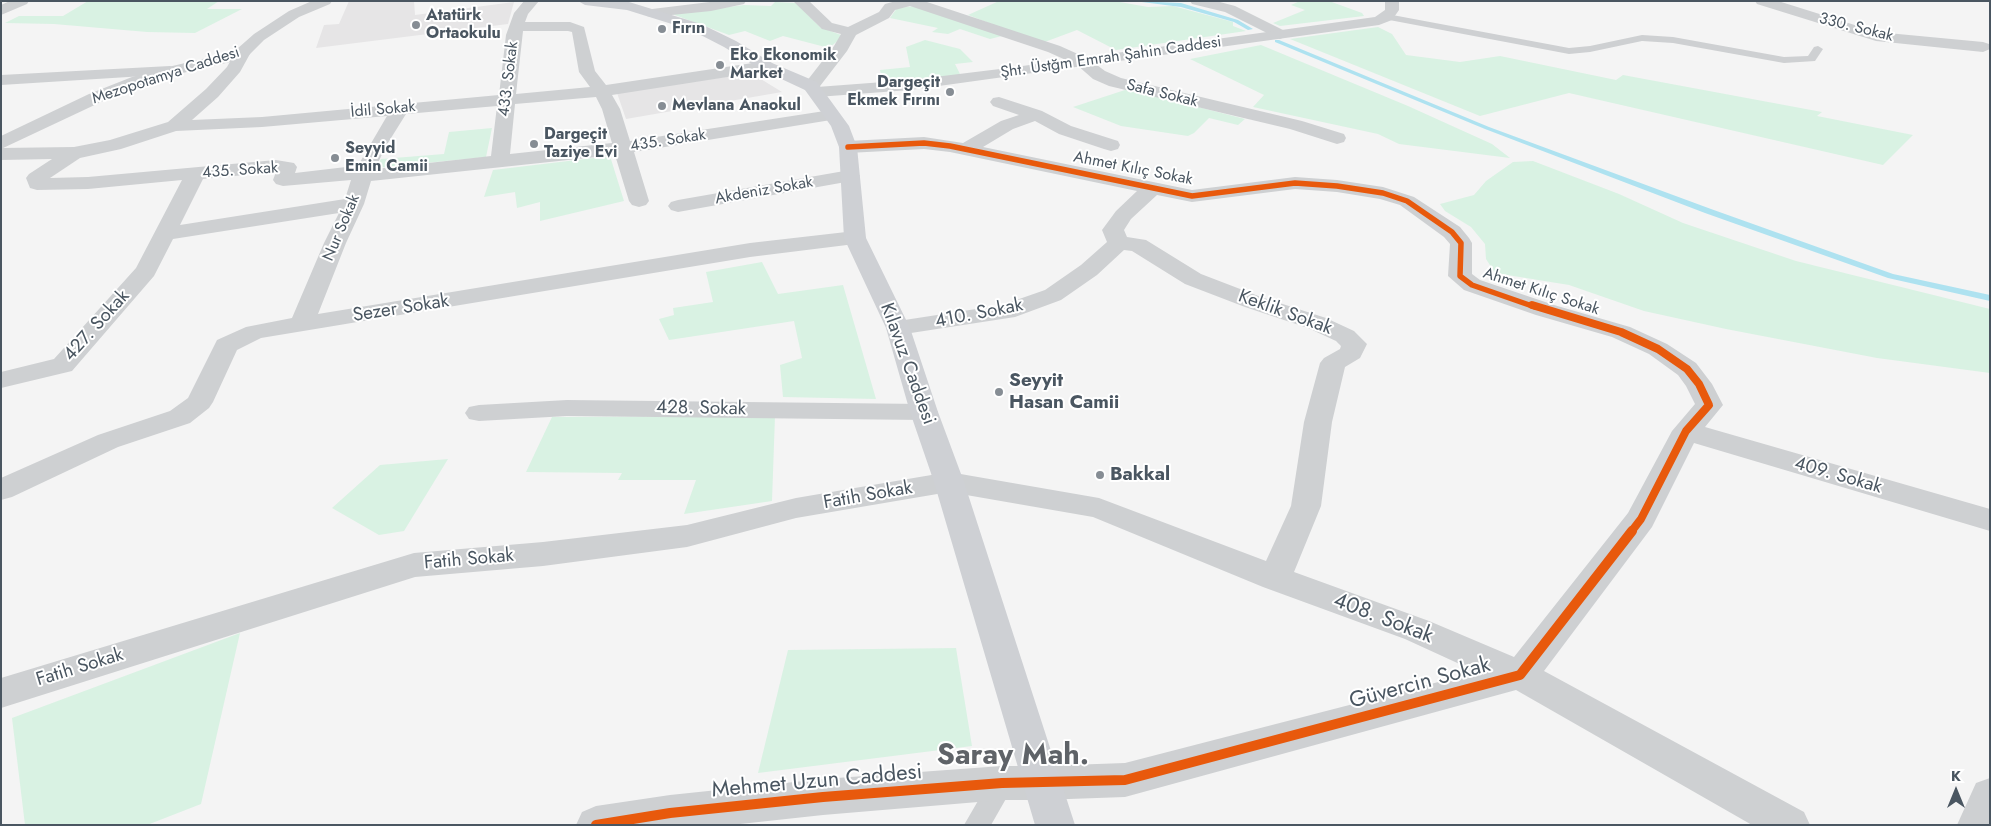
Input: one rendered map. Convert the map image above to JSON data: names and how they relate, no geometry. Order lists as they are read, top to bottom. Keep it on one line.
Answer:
{"streets":{"main road":["Kılavuz Caddesi"],"street":["330. Sokak","Şht. Üstğm Emrah Şahin Caddesi","Mezopotamya Caddesi","433. Sokak","Safa Sokak","İdil Sokak","435. Sokak","Ahmet Kılıç Sokak","Akdeniz Sokak","Nur Sokak","Sezer Sokak","Keklik Sokak","410. Sokak","427. Sokak","428. Sokak","409. Sokak","Fatih Sokak","408. Sokak","Güvercin Sokak","Mehmet Uzun Caddesi"]},"crossings":[["Şht. Üstğm Emrah Şahin Caddesi","Safa Sokak"],["Şht. Üstğm Emrah Şahin Caddesi","Kılavuz Caddesi"],["433. Sokak","İdil Sokak"],["433. Sokak","435. Sokak"],["İdil Sokak","435. Sokak"],["İdil Sokak","Nur Sokak"],["435. Sokak","Nur Sokak"],["435. Sokak","427. Sokak"],["435. Sokak","Kılavuz Caddesi"],["Ahmet Kılıç Sokak","Kılavuz Caddesi"],["Ahmet Kılıç Sokak","409. Sokak"],["Ahmet Kılıç Sokak","Güvercin Sokak"],["Akdeniz Sokak","Kılavuz Caddesi"],["Nur Sokak","Sezer Sokak"],["Sezer Sokak","Kılavuz Caddesi"],["Keklik Sokak","410. Sokak"],["Keklik Sokak","408. Sokak"],["410. Sokak","Kılavuz Caddesi"],["Kılavuz Caddesi","428. Sokak"],["Kılavuz Caddesi","Fatih Sokak"],["Kılavuz Caddesi","408. Sokak"],["Kılavuz Caddesi","Güvercin Sokak"],["Kılavuz Caddesi","Mehmet Uzun Caddesi"],["409. Sokak","Güvercin Sokak"],["Fatih Sokak","408. Sokak"],["408. Sokak","Güvercin Sokak"],["Güvercin Sokak","Mehmet Uzun Caddesi"]],"districts":["Saray Mah."],"places":["Atatürk Ortaokulu","Fırın","Eko Ekonomik Market","Dargeçit Ekmek Fırını","Mevlana Anaokul","Dargeçit Taziye Evi","Seyyid Emin Camii","Seyyit Hasan Camii","Bakkal"],"north":"top"}
